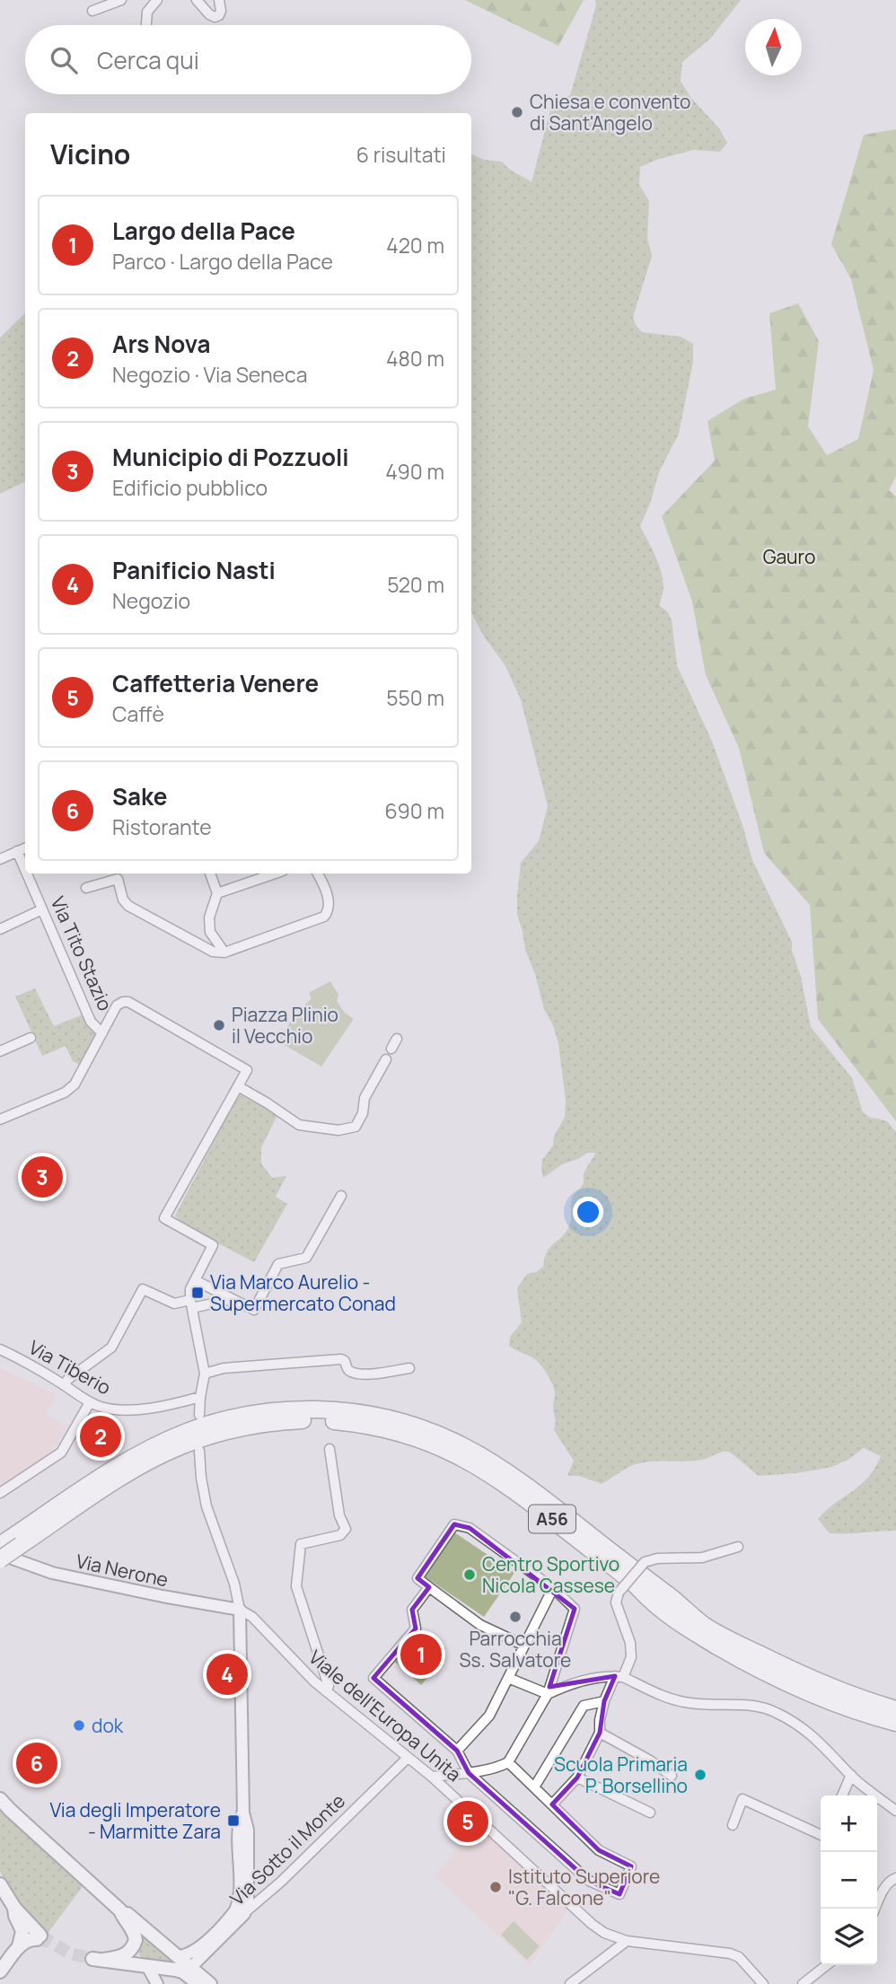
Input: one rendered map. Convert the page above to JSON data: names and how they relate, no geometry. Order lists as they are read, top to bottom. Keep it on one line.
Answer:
{"streets":{"highway":["A56"],"street":["Via Tito Stazio","Via Tiberio","Via Nerone","Viale dell'Europa Unita","Via Sotto il Monte"]},"crossings":[["Via Nerone","Viale dell'Europa Unita"],["Viale dell'Europa Unita","Via Sotto il Monte"]],"parks":["Gauro"],"places":{"other":["Chiesa e convento di Sant'Angelo","Piazza Plinio il Vecchio","Centro Sportivo Nicola Cassese","Parrocchia Ss. Salvatore","dok","Scuola Primaria P. Borsellino","Istituto Superiore \"G. Falcone\""],"transit":["Via Marco Aurelio - Supermercato Conad","Via degli Imperatore - Marmitte Zara"]},"north":"top","page":{"search":"Cerca qui","heading":["Vicino","6 risultati"],"list":[{"mark":"1","name":"Largo della Pace","note":"Parco · Largo della Pace","value":"420 m"},{"mark":"2","name":"Ars Nova","note":"Negozio · Via Seneca","value":"480 m"},{"mark":"3","name":"Municipio di Pozzuoli","note":"Edificio pubblico","value":"490 m"},{"mark":"4","name":"Panificio Nasti","note":"Negozio","value":"520 m"},{"mark":"5","name":"Caffetteria Venere","note":"Caffè","value":"550 m"},{"mark":"6","name":"Sake","note":"Ristorante","value":"690 m"}],"pins":["3","2","1","4","6","5"],"map_buttons":["+","−"]}}
